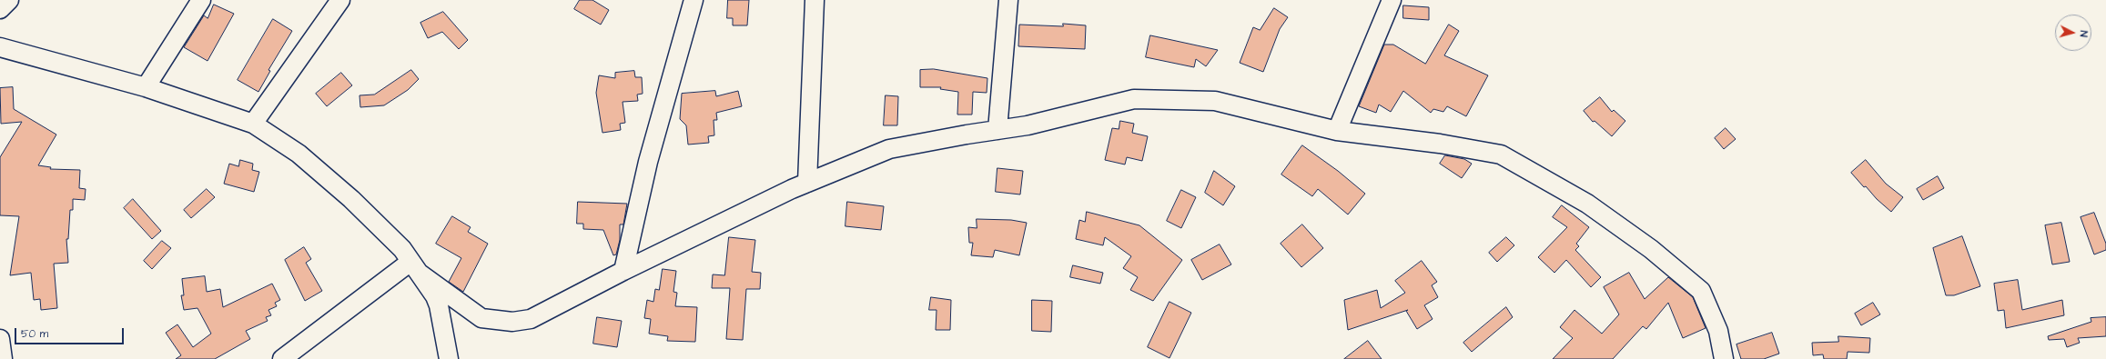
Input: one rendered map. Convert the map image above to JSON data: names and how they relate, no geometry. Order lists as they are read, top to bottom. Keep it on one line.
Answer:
{"scale_bar":"50 m","north":"right"}
